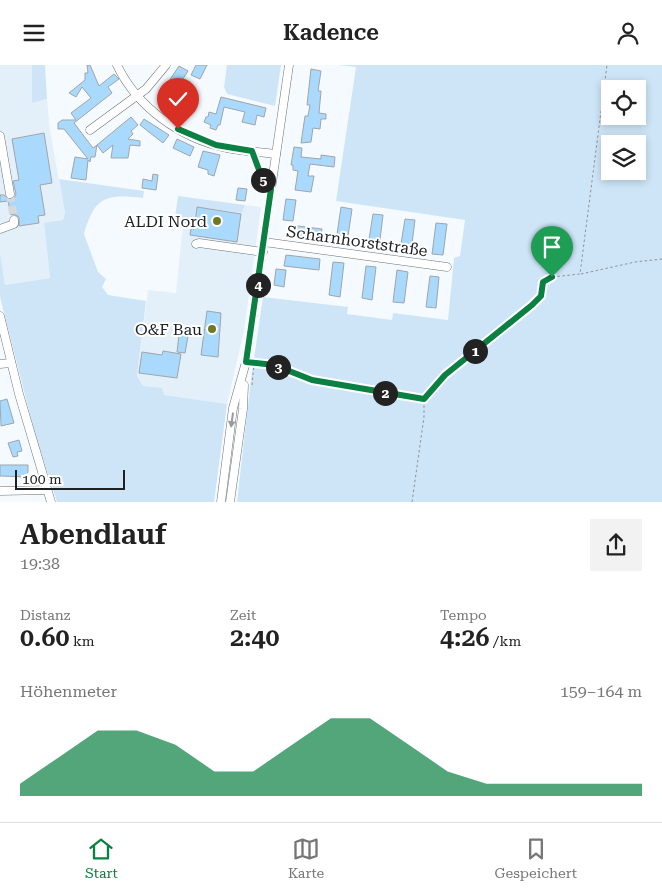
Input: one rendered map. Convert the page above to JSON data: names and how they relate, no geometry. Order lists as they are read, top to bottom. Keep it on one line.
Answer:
{"streets":{"street":["Scharnhorststraße"]},"places":["ALDI Nord","O&F Bau"],"scale_bar":"100 m","page":{"header":"Kadence","pins":["5","4","1","3","2"],"scale":"100 m","heading":["Abendlauf","19:38"],"stats":[["Distanz","0.60 km"],["Zeit","2:40"],["Tempo","4:26 /km"]],"chart":["Höhenmeter","159–164 m"],"tabs":["Start","Karte","Gespeichert"]}}
